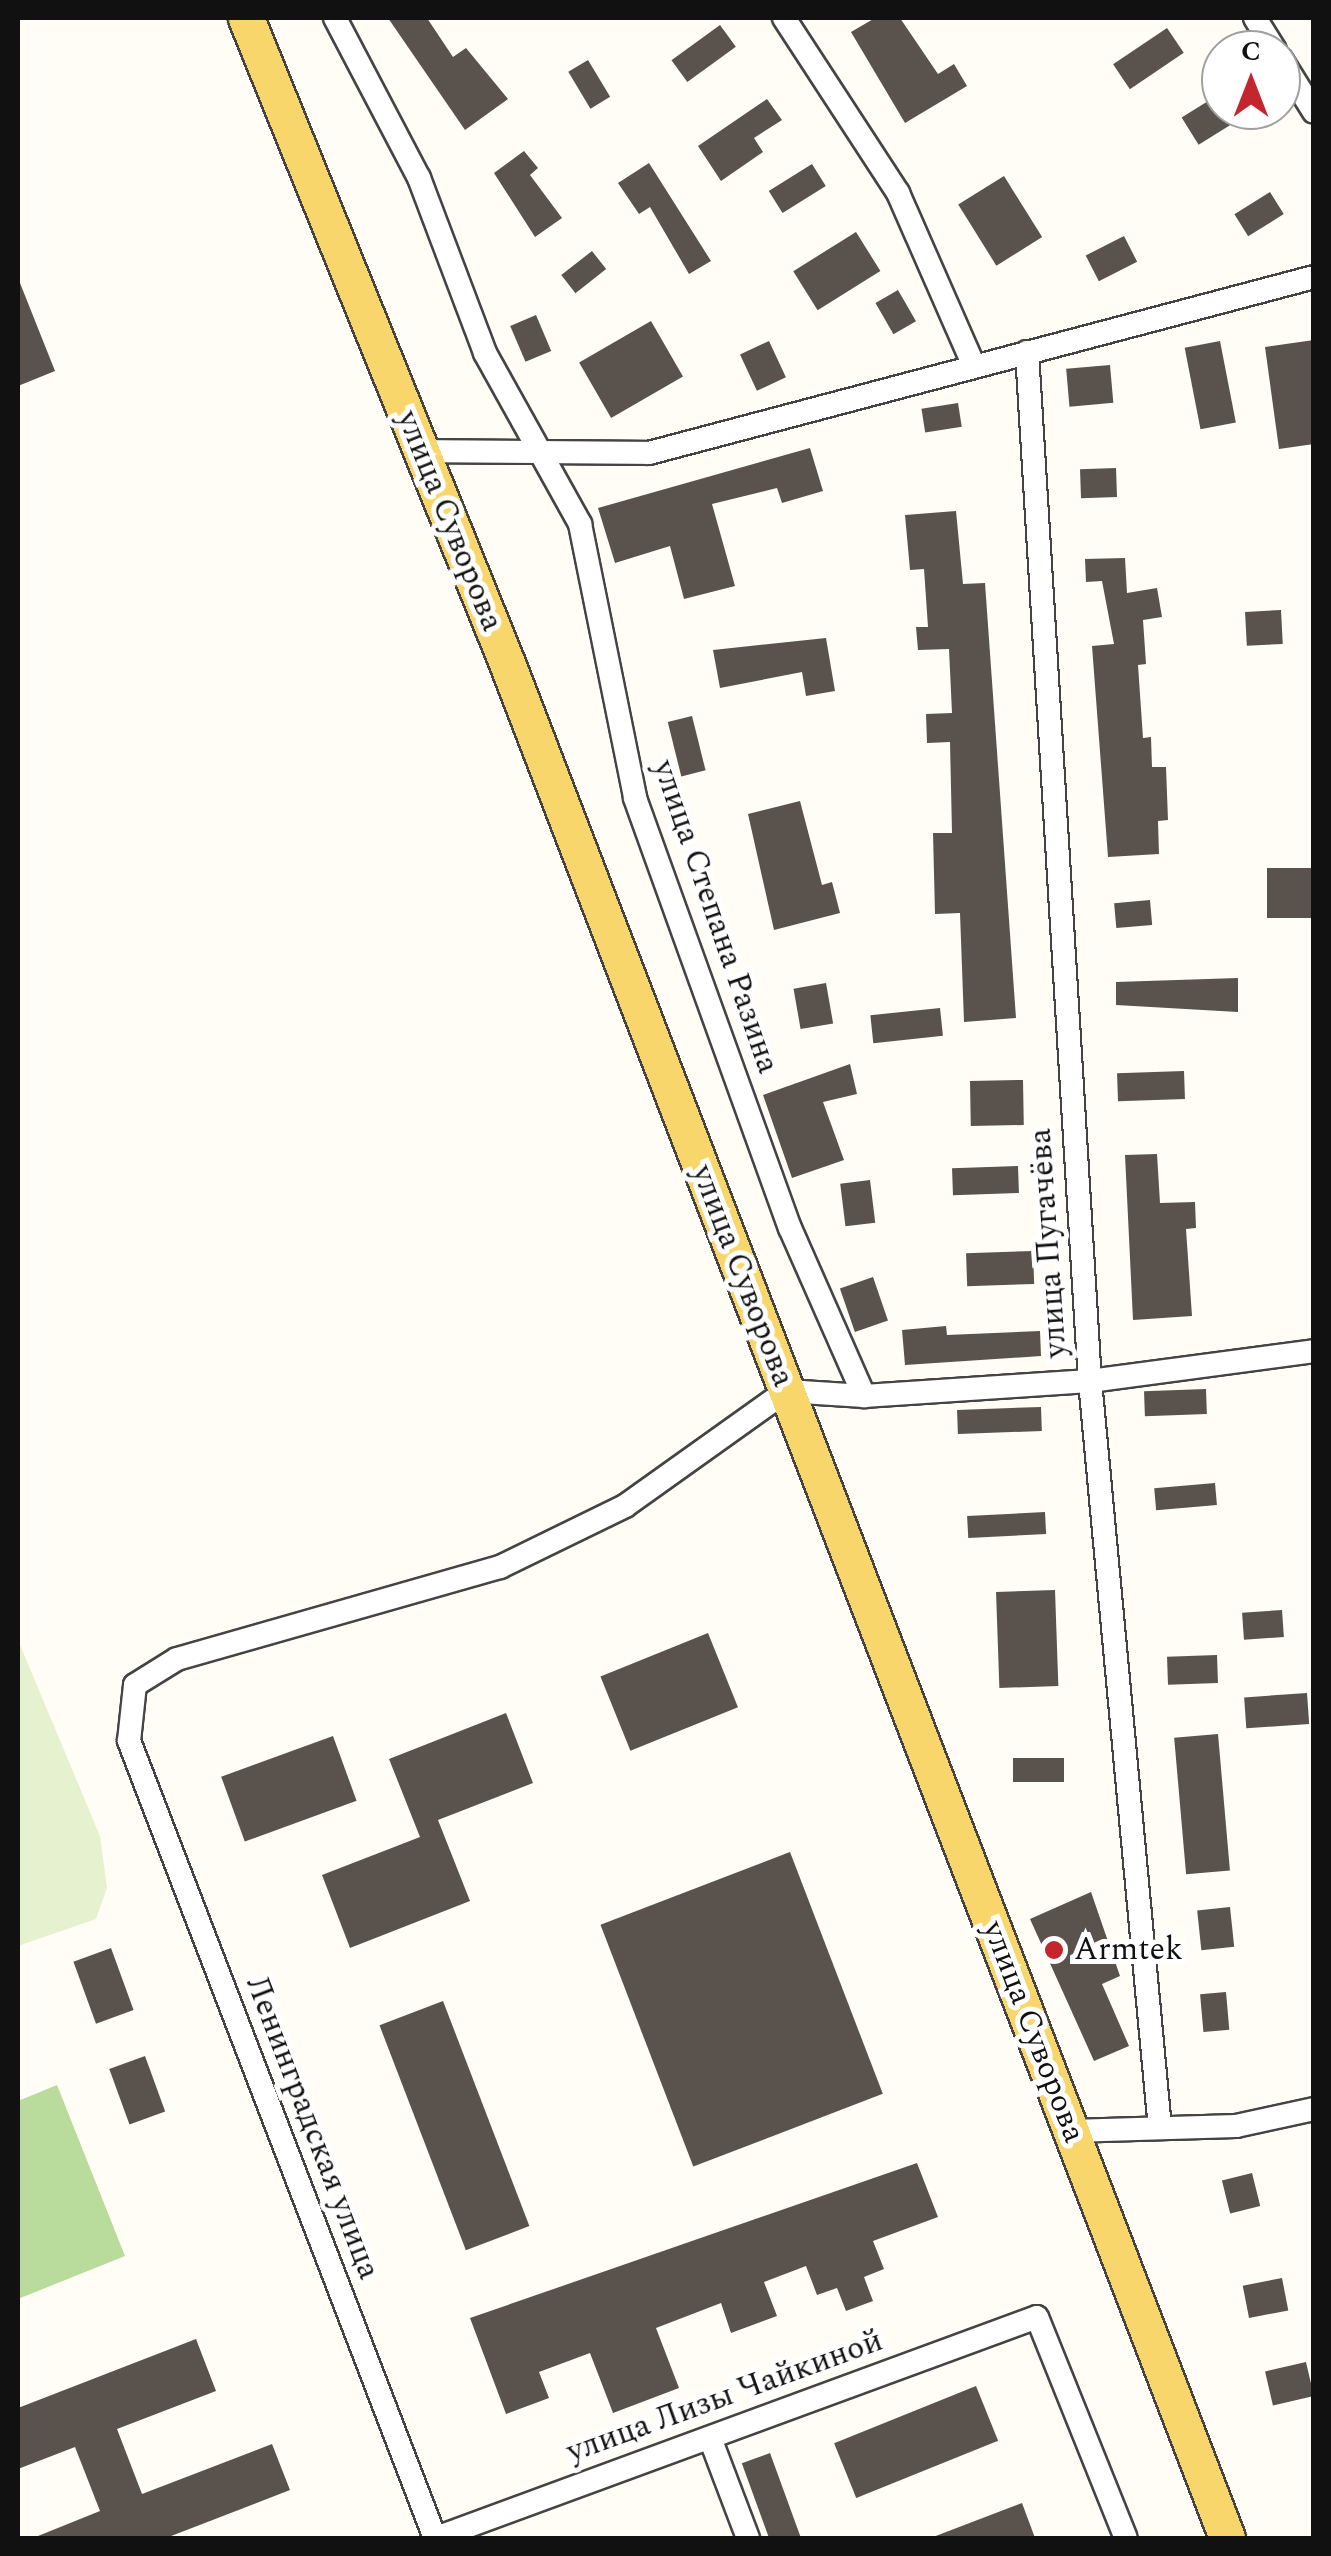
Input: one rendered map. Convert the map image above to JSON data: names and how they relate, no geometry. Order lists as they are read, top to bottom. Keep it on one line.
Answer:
{"streets":{"main road":["улица Суворова"],"street":["улица Степана Разина","улица Пугачёва","Ленинградская улица","улица Лизы Чайкиной"]},"crossings":[["улица Суворова","Ленинградская улица"],["Ленинградская улица","улица Лизы Чайкиной"]],"places":["Armtek"],"north":"top"}
